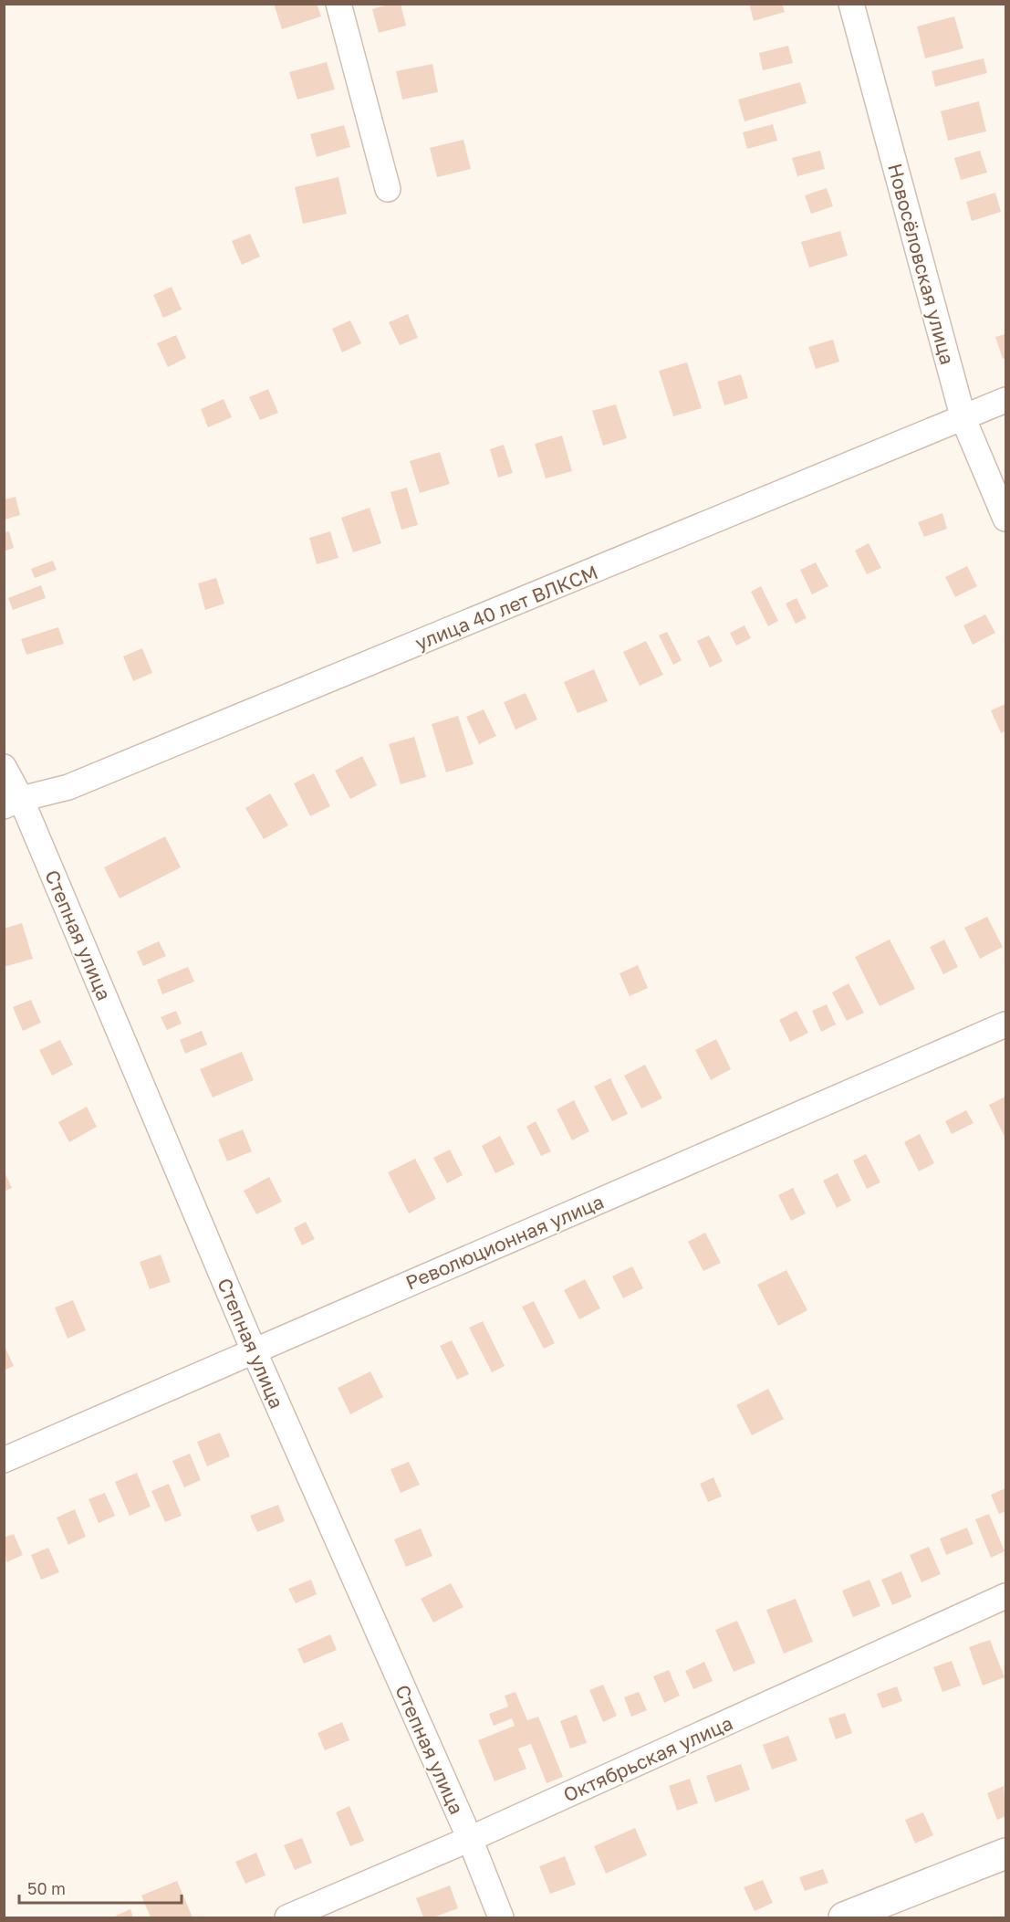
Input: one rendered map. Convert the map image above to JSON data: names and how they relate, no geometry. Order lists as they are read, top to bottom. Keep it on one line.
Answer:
{"streets":{"street":["Новосёловская улица","улица 40 лет ВЛКСМ","Степная улица","Революционная улица","Октябрьская улица"]},"crossings":[["Новосёловская улица","улица 40 лет ВЛКСМ"],["улица 40 лет ВЛКСМ","Степная улица"],["Степная улица","Революционная улица"],["Степная улица","Октябрьская улица"]],"scale_bar":"50 m"}
